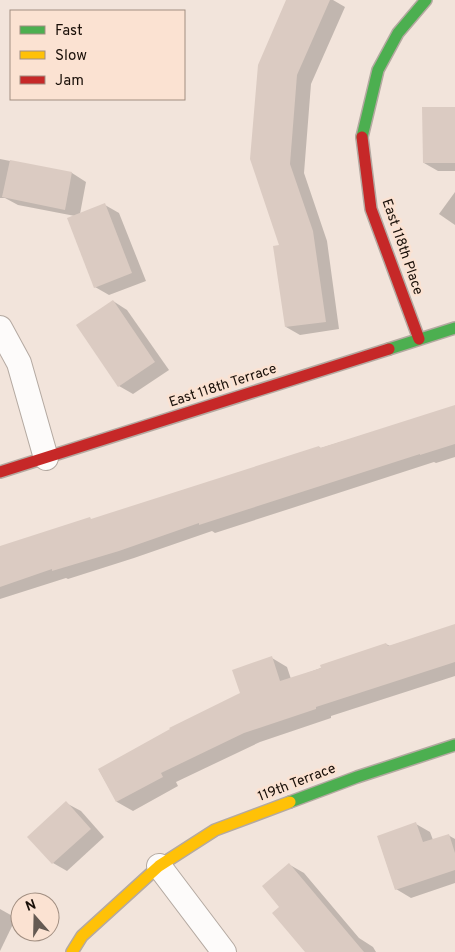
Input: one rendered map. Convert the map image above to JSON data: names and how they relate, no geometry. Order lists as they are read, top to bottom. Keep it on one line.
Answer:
{"streets":{"street":["East 118th Place","East 118th Terrace","119th Terrace"]},"crossings":[["East 118th Place","East 118th Terrace"]],"legend":["Fast","Slow","Jam"],"north":"top"}
